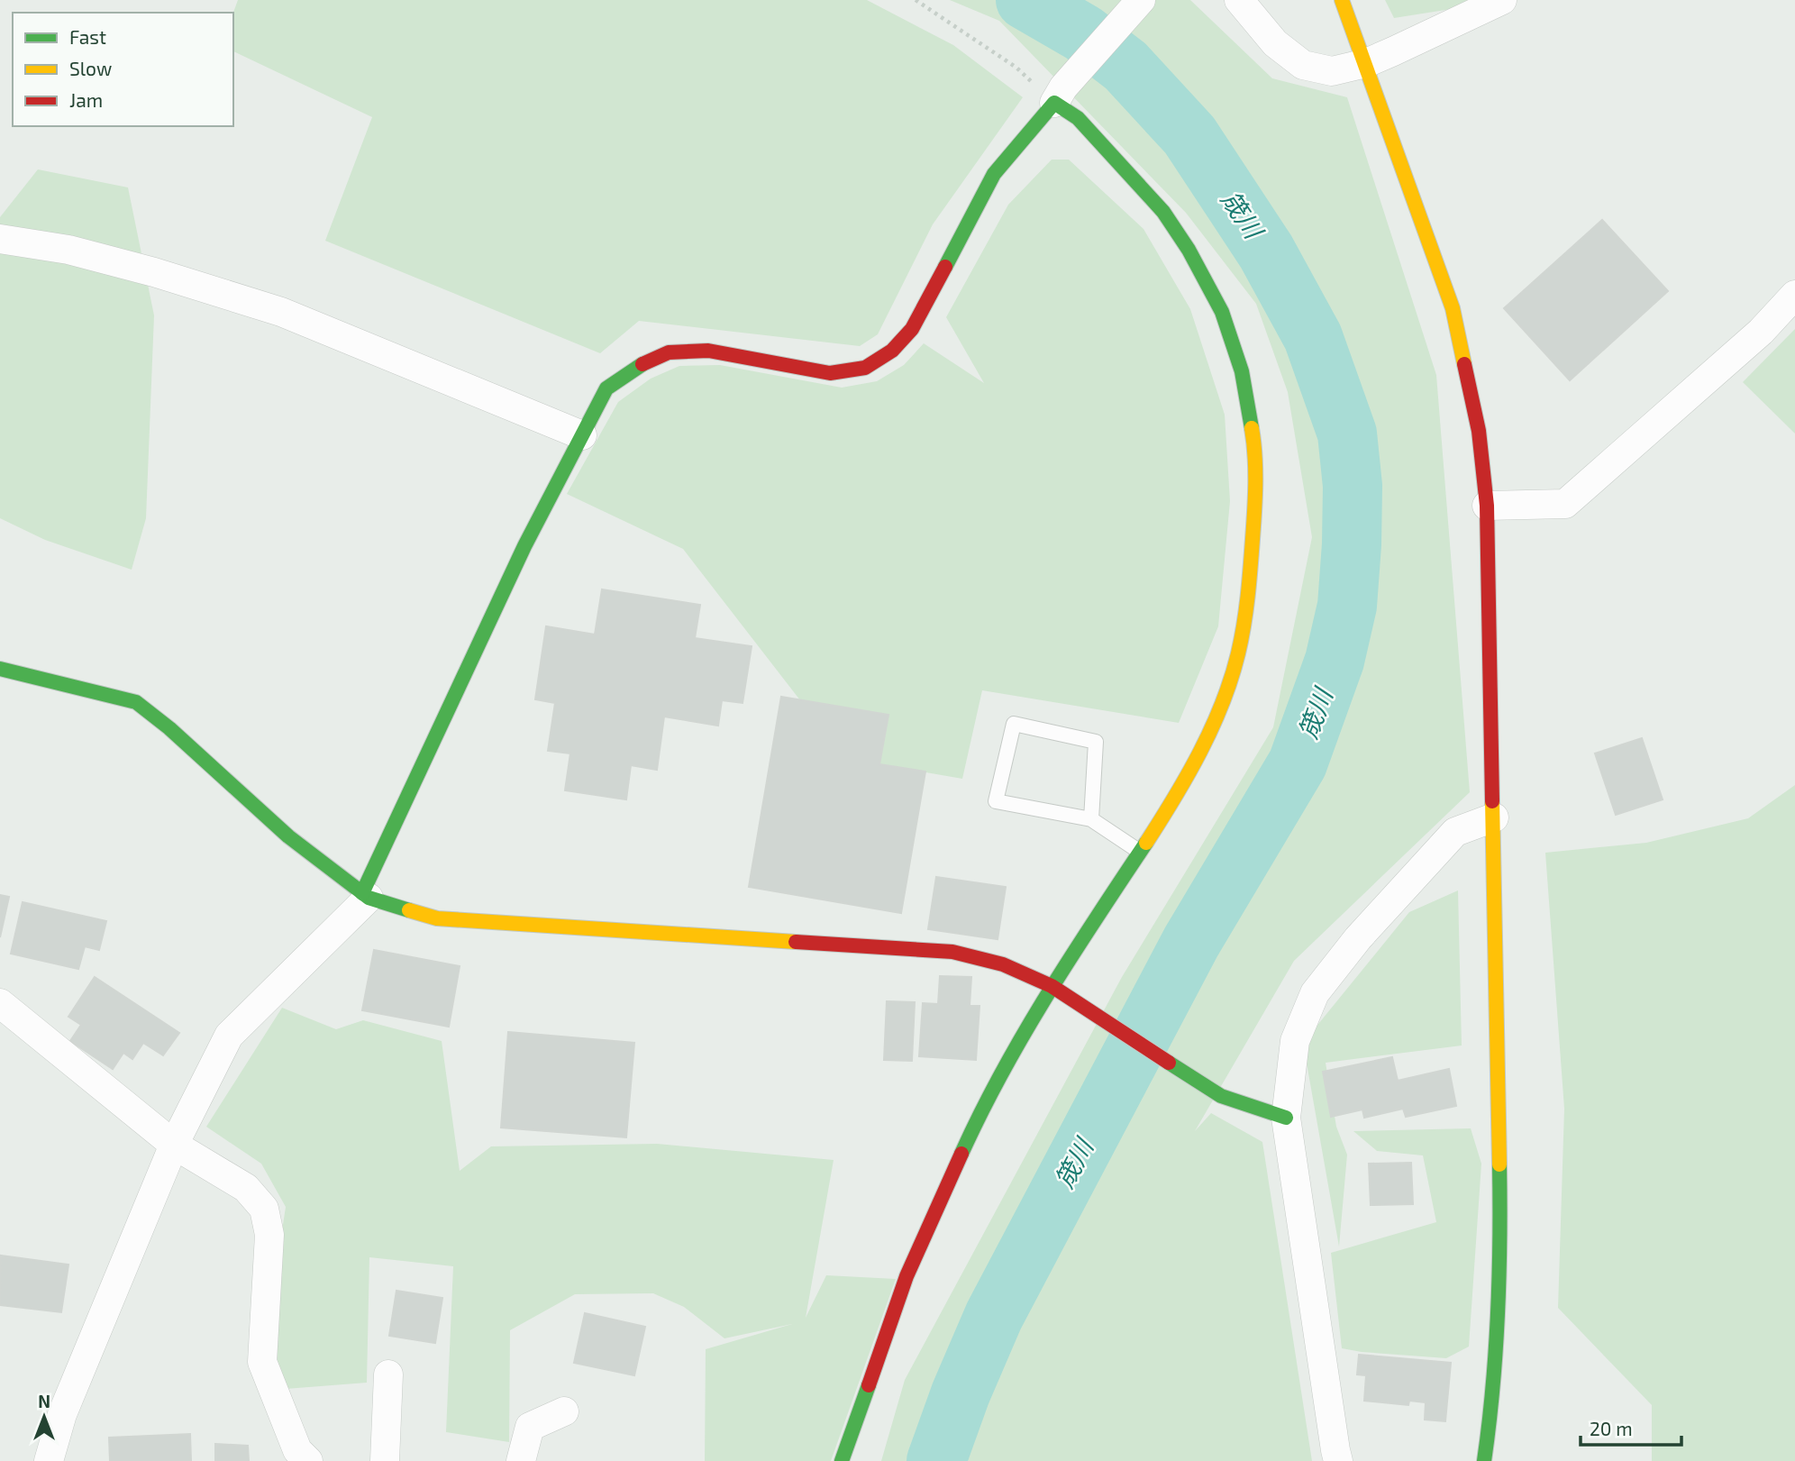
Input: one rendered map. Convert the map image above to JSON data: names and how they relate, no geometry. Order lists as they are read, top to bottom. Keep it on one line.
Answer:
{"water":["筬川"],"legend":["Fast","Slow","Jam"],"scale_bar":"20 m","north":"top"}
